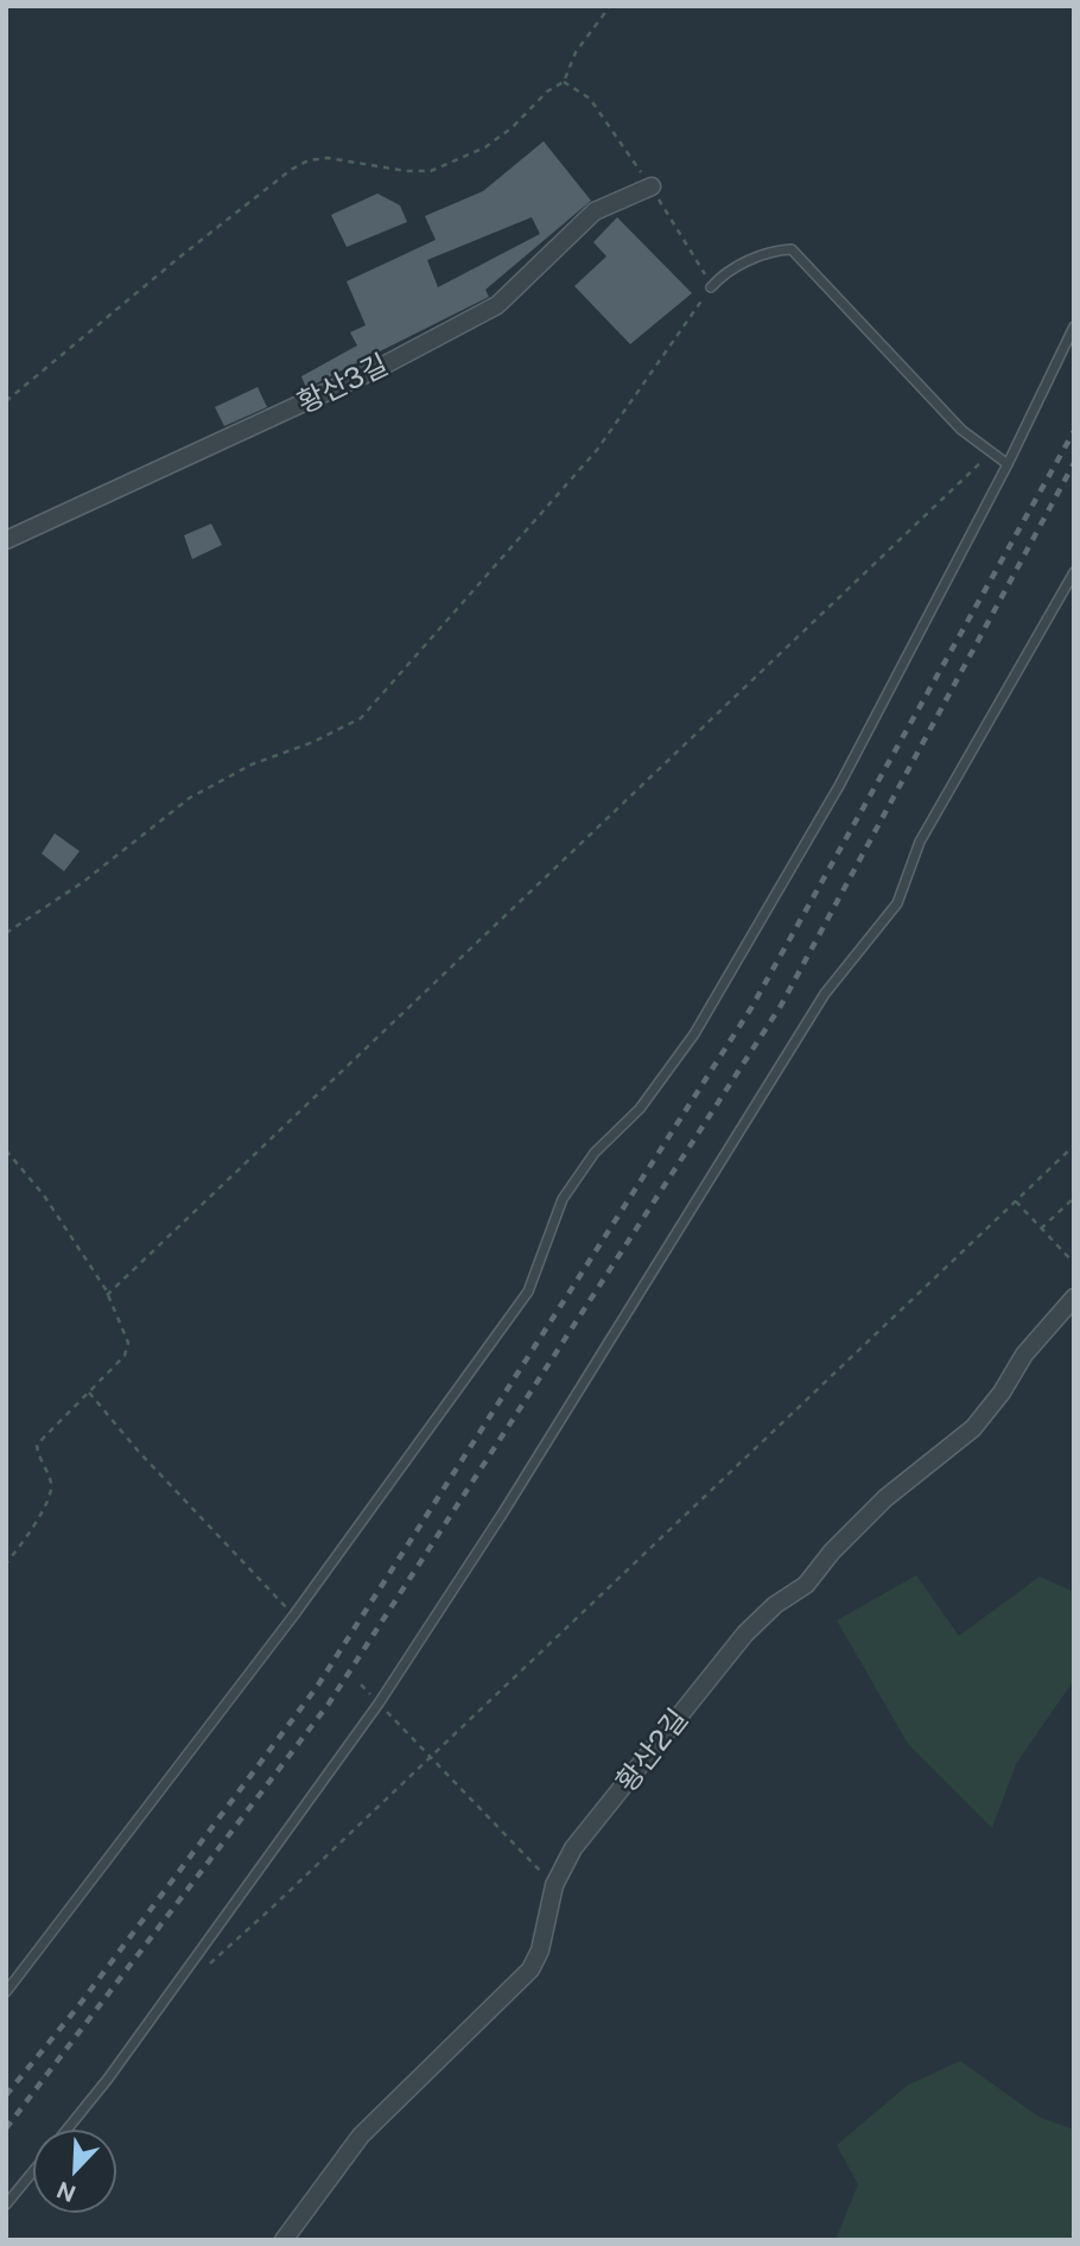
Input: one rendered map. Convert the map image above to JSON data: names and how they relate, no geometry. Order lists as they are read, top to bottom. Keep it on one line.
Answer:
{"streets":{"street":["황산3길","황산2길"]},"north":"bottom left"}
